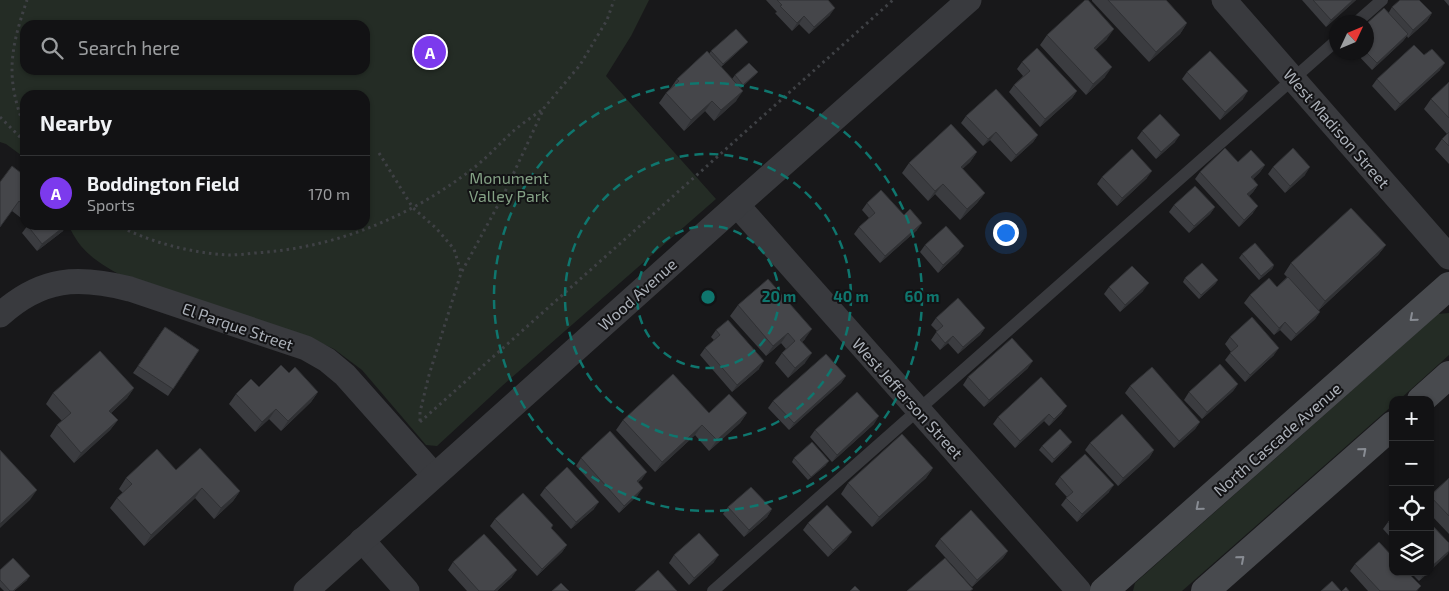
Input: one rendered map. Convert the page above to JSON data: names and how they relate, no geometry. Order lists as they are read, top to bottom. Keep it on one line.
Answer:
{"streets":{"main road":["North Cascade Avenue"],"street":["West Madison Street","Wood Avenue","El Parque Street","West Jefferson Street"]},"crossings":[["Wood Avenue","El Parque Street"],["Wood Avenue","West Jefferson Street"]],"parks":["Monument Valley Park"],"north":"top right","page":{"search":"Search here","pins":"A","heading":"Nearby","list":[{"mark":"A","name":"Boddington Field","note":"Sports","value":"170 m"}],"map_buttons":["+","−"]},"rings":["20 m","40 m","60 m"]}
